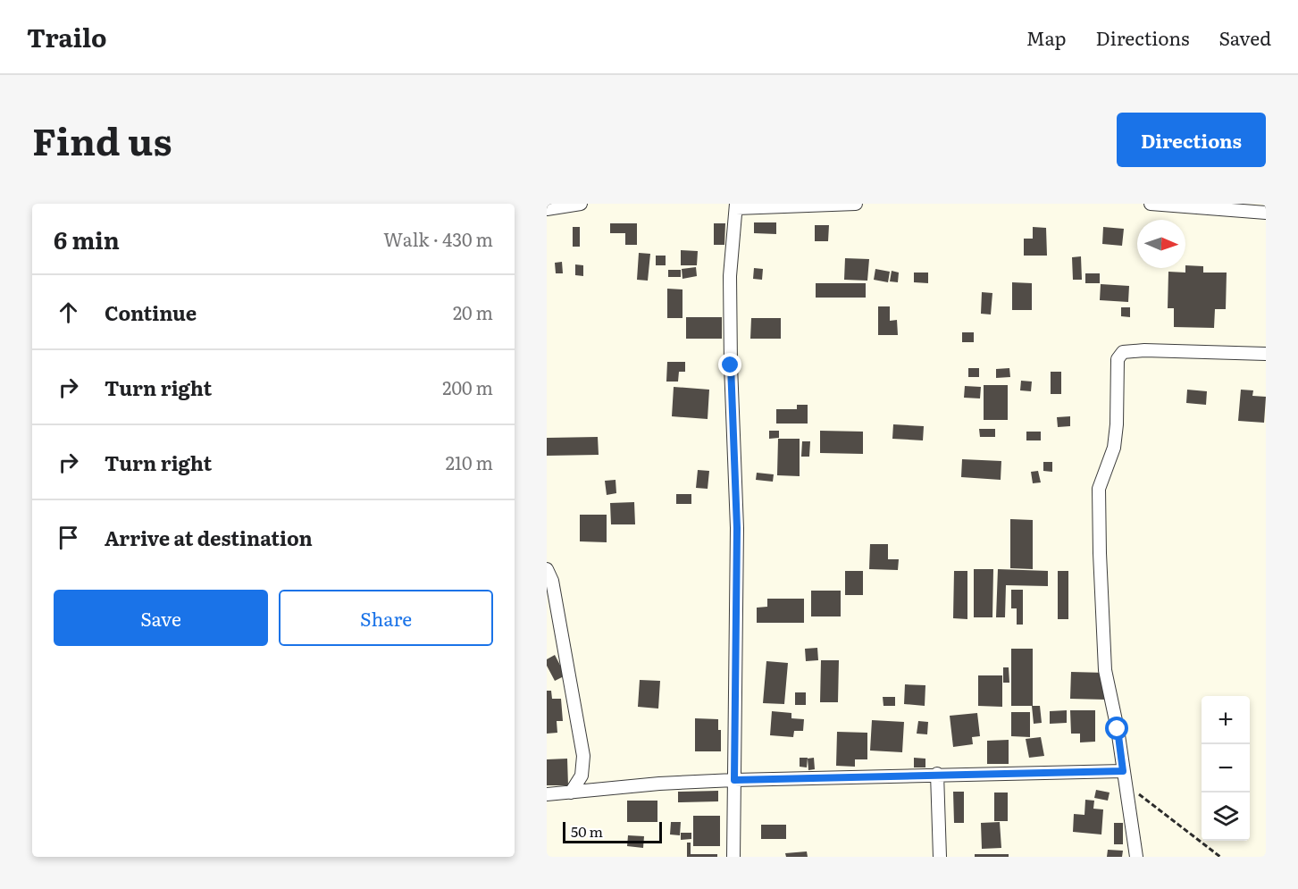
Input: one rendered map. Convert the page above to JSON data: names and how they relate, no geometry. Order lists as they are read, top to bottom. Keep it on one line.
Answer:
{"scale_bar":"50 m","north":"right","page":{"header":"Trailo","nav":["Map","Directions","Saved"],"title":"Find us","buttons":["Directions",["Save","Share"]],"heading":["6 min","Walk · 430 m"],"list":[["Continue","20 m"],["Turn right","200 m"],["Turn right","210 m"],"Arrive at destination"],"map_buttons":["+","−"],"scale":"50 m"}}
